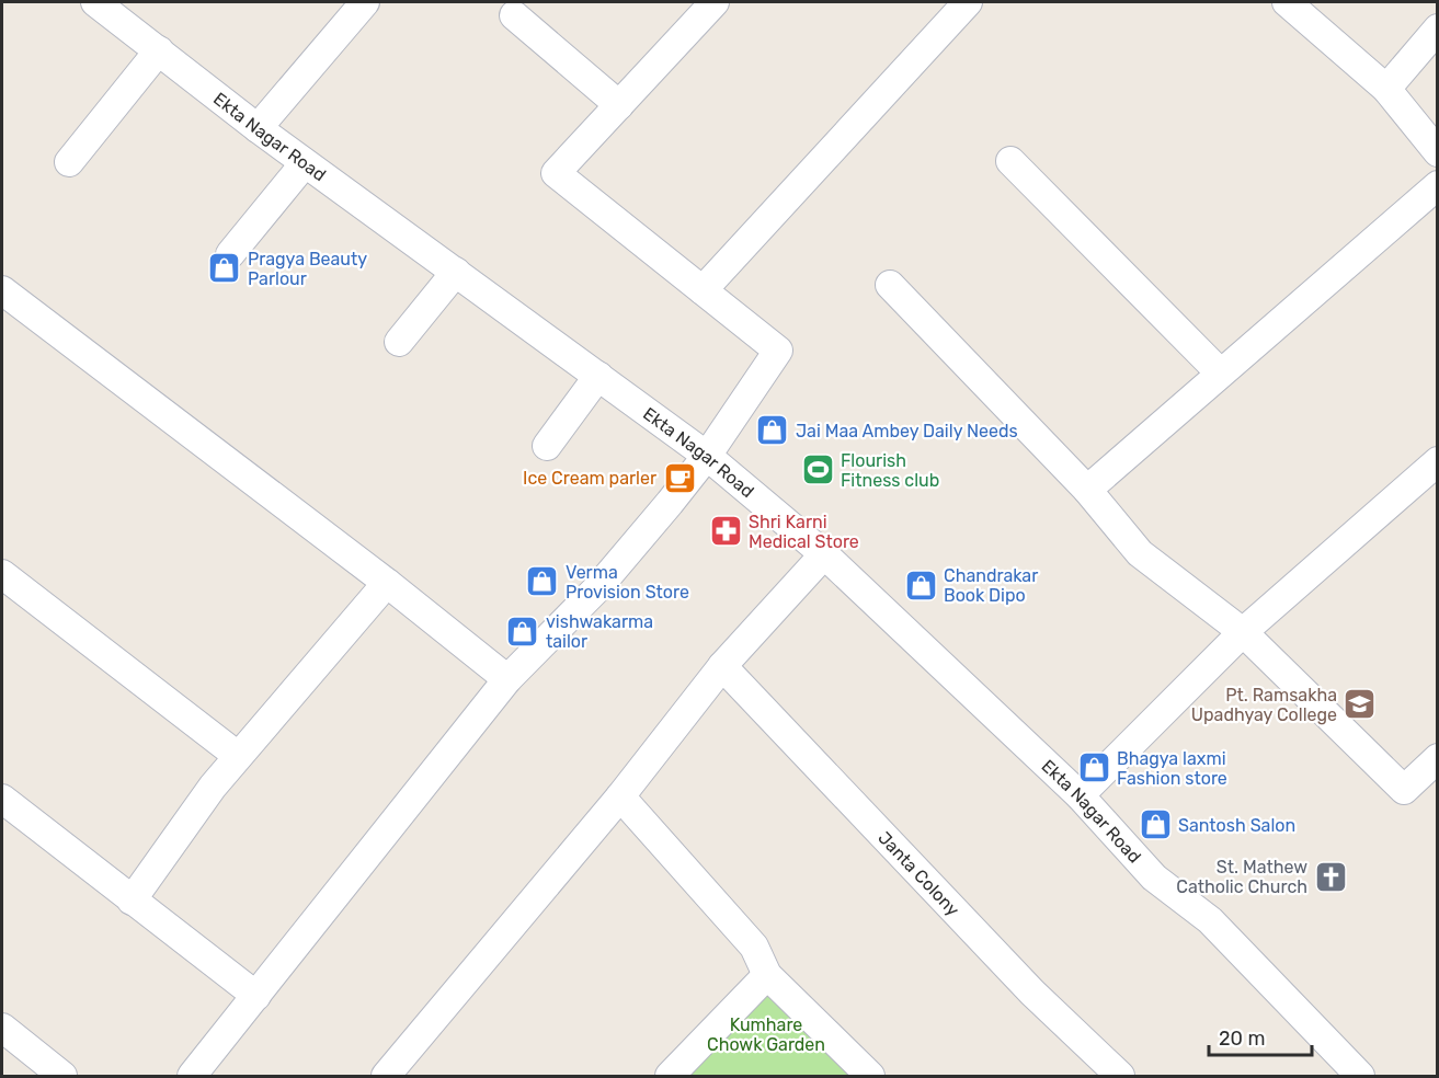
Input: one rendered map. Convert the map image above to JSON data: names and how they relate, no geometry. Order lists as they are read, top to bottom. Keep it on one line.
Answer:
{"streets":{"street":["Ekta Nagar Road","Janta Colony"]},"parks":["Kumhare Chowk Garden"],"places":{"shop":["Pragya Beauty Parlour","Jai Maa Ambey Daily Needs","Verma Provision Store","Chandrakar Book Dipo","vishwakarma tailor","Bhagya laxmi Fashion store","Santosh Salon"],"sports":["Flourish Fitness club"],"cafe":["Ice Cream parler"],"pharmacy":["Shri Karni Medical Store"],"school or university":["Pt. Ramsakha Upadhyay College"],"church":["St. Mathew Catholic Church"]},"scale_bar":"20 m"}
